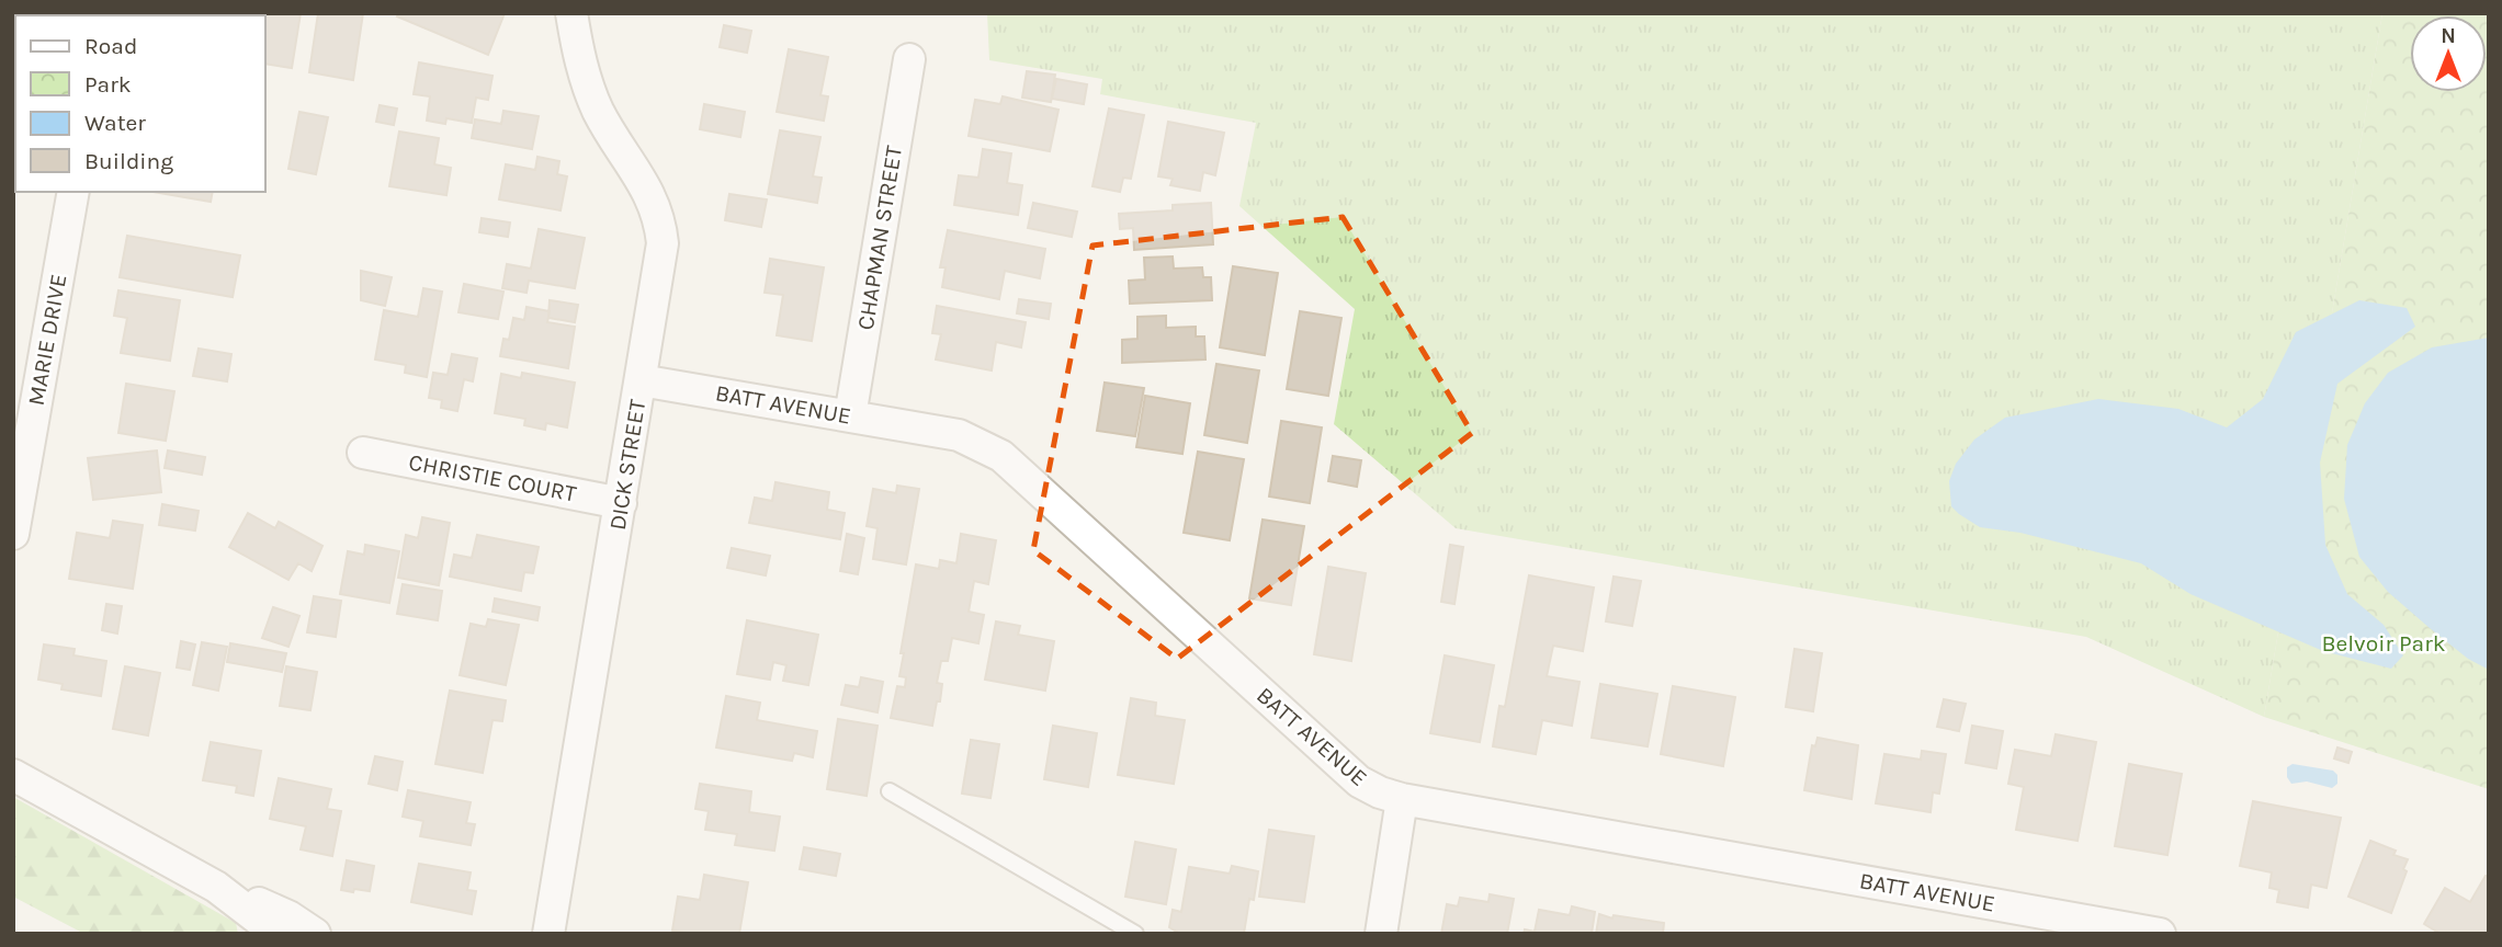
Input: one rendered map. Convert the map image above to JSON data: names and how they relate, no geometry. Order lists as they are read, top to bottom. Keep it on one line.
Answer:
{"streets":{"street":["CHAPMAN STREET","MARIE DRIVE","BATT AVENUE","DICK STREET","CHRISTIE COURT"]},"crossings":[["CHAPMAN STREET","BATT AVENUE"],["BATT AVENUE","DICK STREET"],["DICK STREET","CHRISTIE COURT"]],"parks":["Belvoir Park"],"legend":["Road","Park","Water","Building"],"north":"top"}
